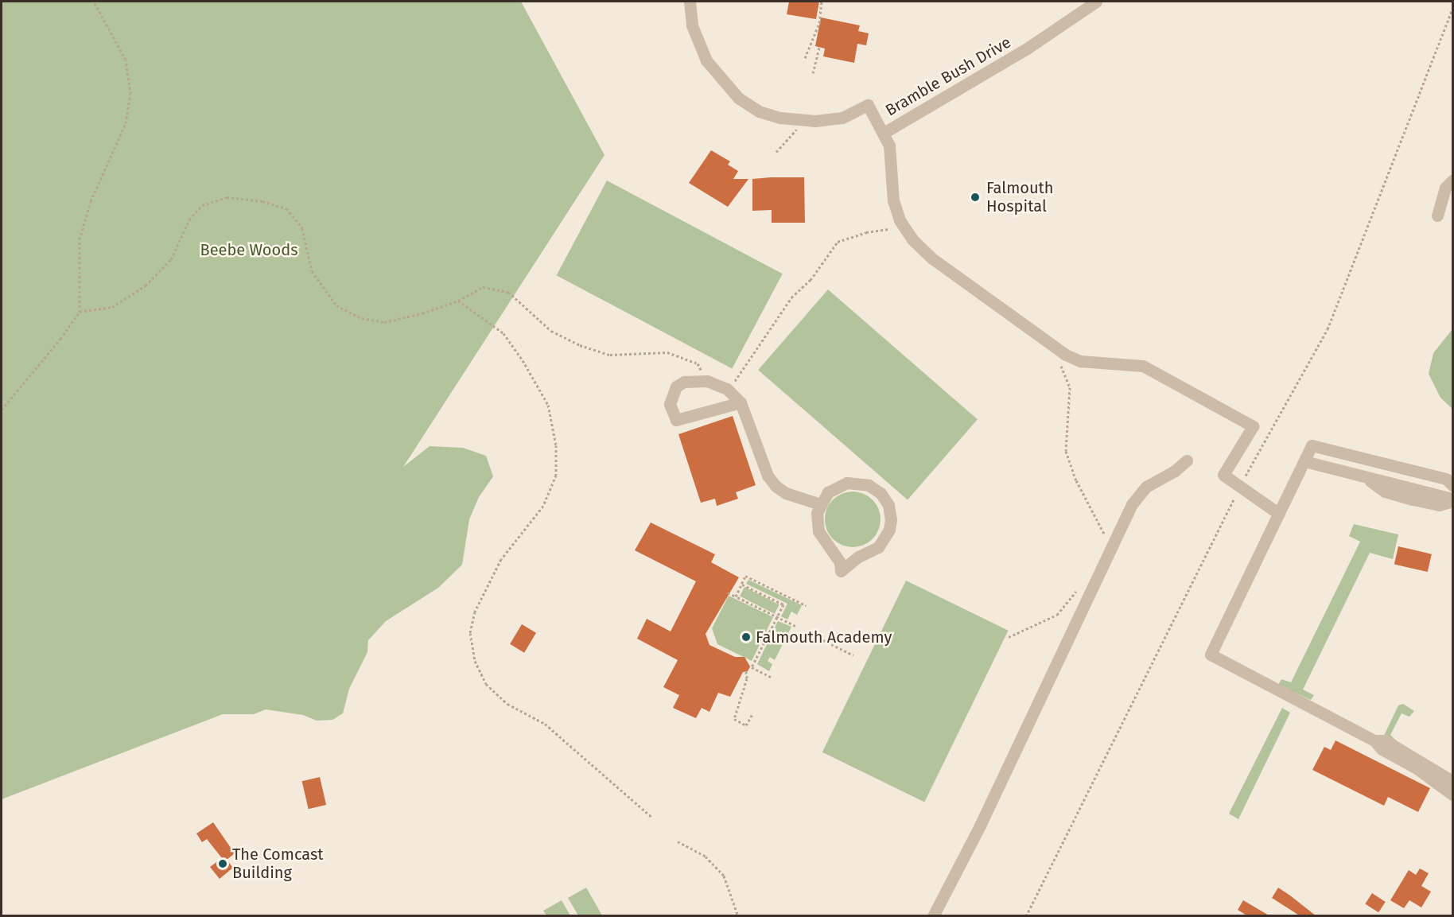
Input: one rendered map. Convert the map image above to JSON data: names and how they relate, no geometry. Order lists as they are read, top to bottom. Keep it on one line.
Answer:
{"streets":{"street":["Bramble Bush Drive"]},"parks":["Beebe Woods"],"places":["Falmouth Hospital","Falmouth Academy","The Comcast Building"]}
